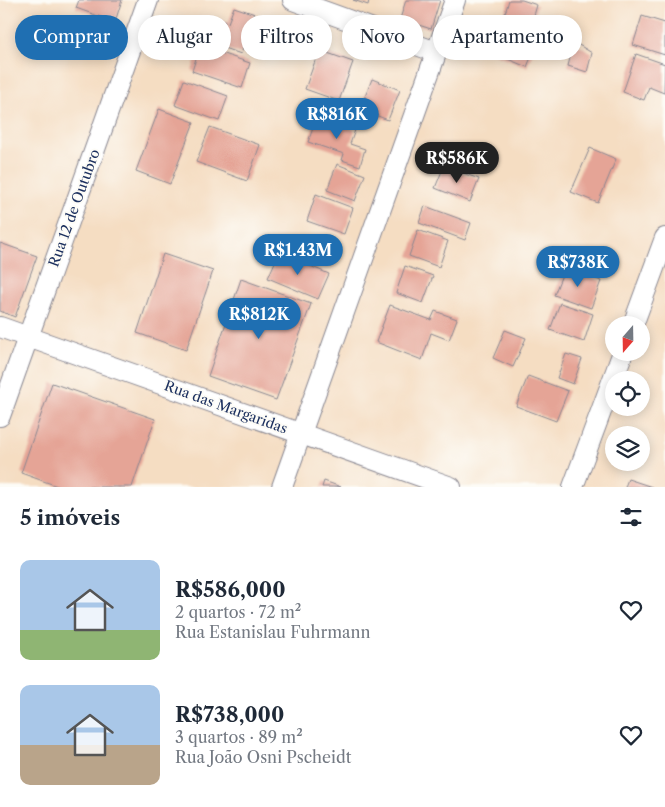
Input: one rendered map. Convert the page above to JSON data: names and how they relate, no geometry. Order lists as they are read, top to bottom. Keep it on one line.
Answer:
{"streets":{"street":["Rua 12 de Outubro","Rua das Margaridas"]},"crossings":[["Rua 12 de Outubro","Rua das Margaridas"]],"north":"bottom","page":{"chip":["Comprar","Alugar","Filtros","Novo","Apartamento"],"price":["R$816K","R$586K","R$1.43M","R$738K","R$812K"],"heading":"5 imóveis","list":[{"name":"R$586,000","note":"2 quartos · 72 m² · Rua Estanislau Fuhrmann"},{"name":"R$738,000","note":"3 quartos · 89 m² · Rua João Osni Pscheidt"}]}}
